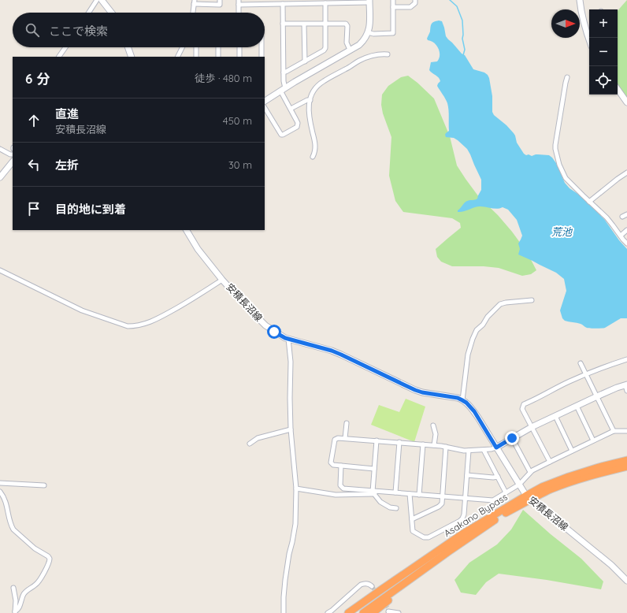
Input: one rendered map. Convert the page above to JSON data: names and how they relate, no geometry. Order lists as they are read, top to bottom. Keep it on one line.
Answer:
{"streets":{"highway":["Asakano Bypass"],"main road":["安積長沼線"]},"crossings":[["安積長沼線","Asakano Bypass"]],"water":["荒池"],"north":"right","page":{"map_buttons":["+","−"],"search":"ここで検索","heading":["6 分","徒歩 · 480 m"],"list":[["直進","安積長沼線","450 m"],["左折","30 m"],"目的地に到着"]}}
